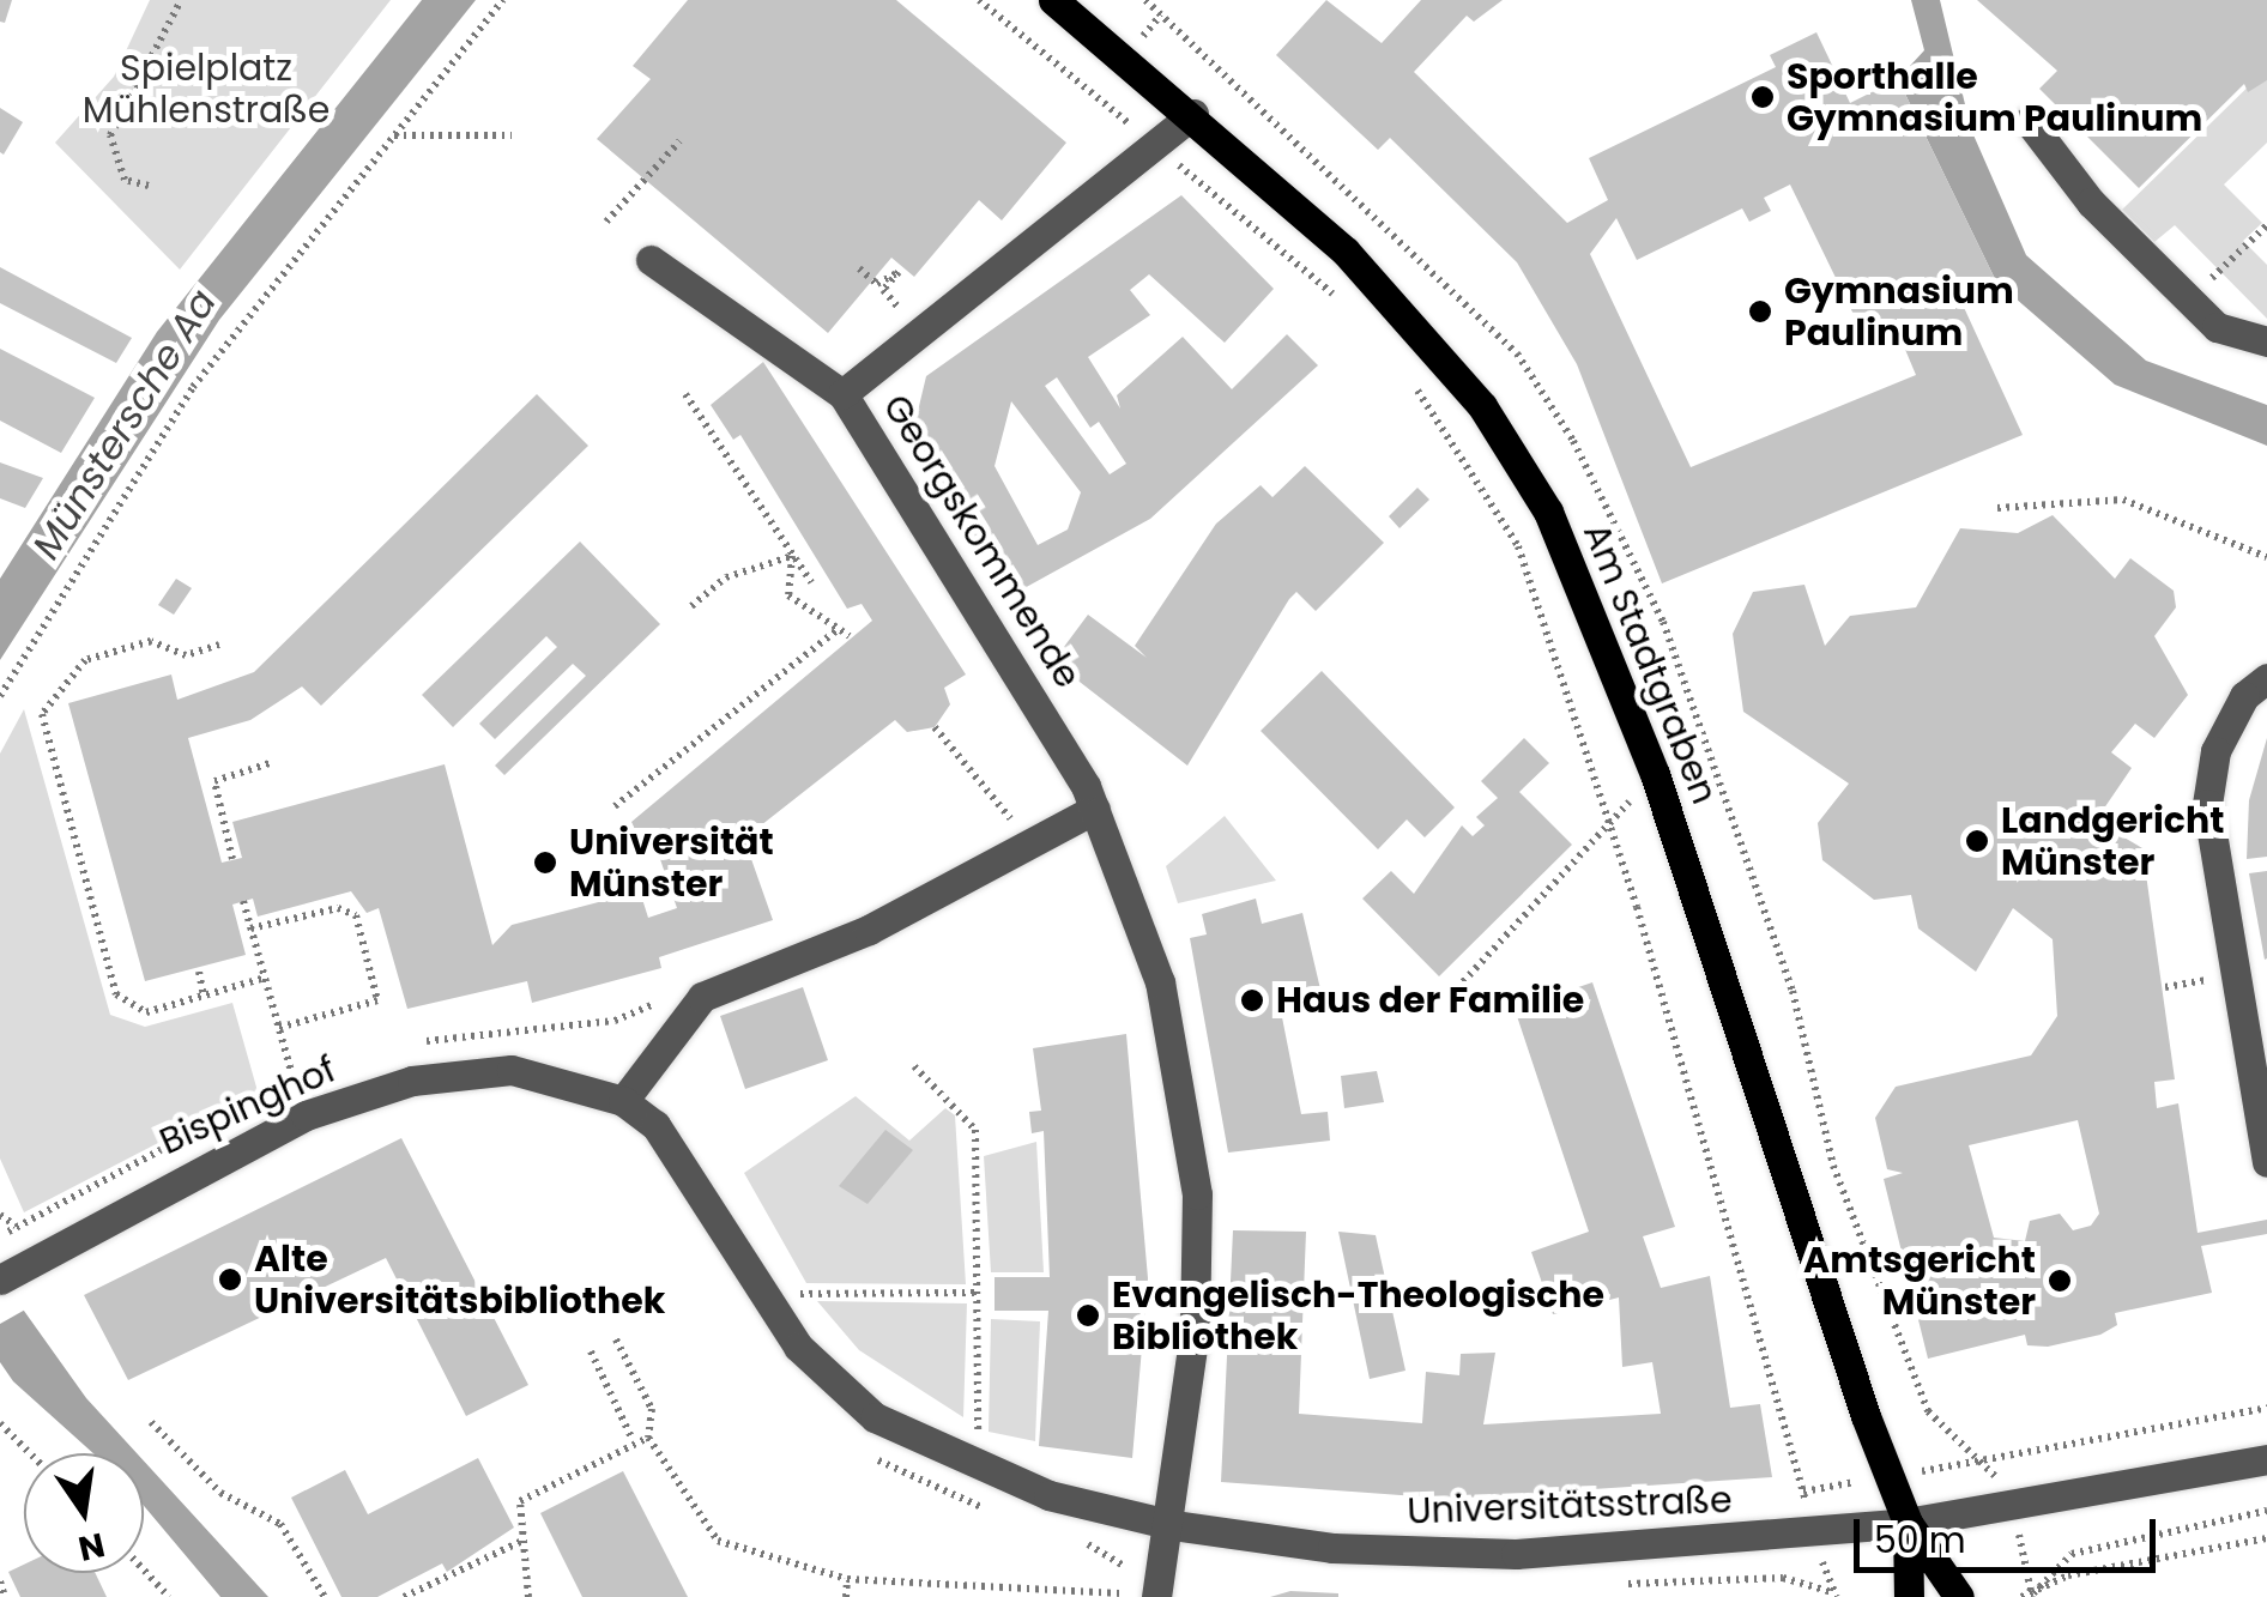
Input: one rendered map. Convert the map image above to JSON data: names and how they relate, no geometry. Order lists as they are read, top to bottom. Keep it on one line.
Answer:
{"streets":{"main road":["Am Stadtgraben"],"street":["Georgskommende","Bispinghof","Universitätsstraße"]},"crossings":[["Georgskommende","Am Stadtgraben"],["Georgskommende","Universitätsstraße"],["Am Stadtgraben","Universitätsstraße"],["Bispinghof","Universitätsstraße"]],"water":["Münstersche Aa"],"parks":["Spielplatz Mühlenstraße"],"places":["Sporthalle Gymnasium Paulinum","Gymnasium Paulinum","Landgericht Münster","Universität Münster","Haus der Familie","Alte Universitätsbibliothek","Amtsgericht Münster","Evangelisch-Theologische Bibliothek"],"scale_bar":"50 m","north":"bottom"}
